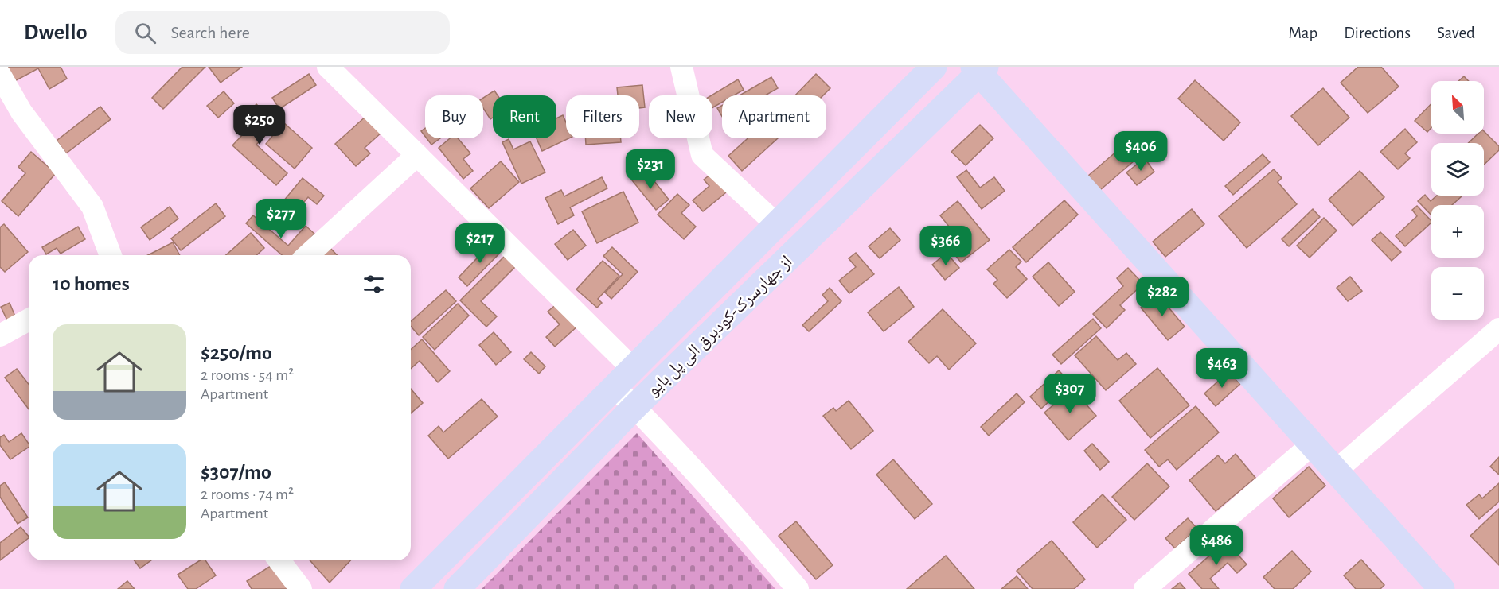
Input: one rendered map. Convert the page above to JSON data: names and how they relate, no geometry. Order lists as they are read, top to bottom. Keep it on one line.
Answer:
{"streets":{"street":["از جهارسرک-کودبرق الی پل بایو"]},"north":"top left","page":{"header":"Dwello","search":"Search here","nav":["Map","Directions","Saved"],"map_buttons":["+","−"],"chip":["Buy","Rent","Filters","New","Apartment"],"price":["$250","$406","$231","$277","$217","$366","$282","$463","$307","$486"],"heading":"10 homes","list":[{"name":"$250/mo","note":"2 rooms · 54 m² · Apartment"},{"name":"$307/mo","note":"2 rooms · 74 m² · Apartment"}]}}
